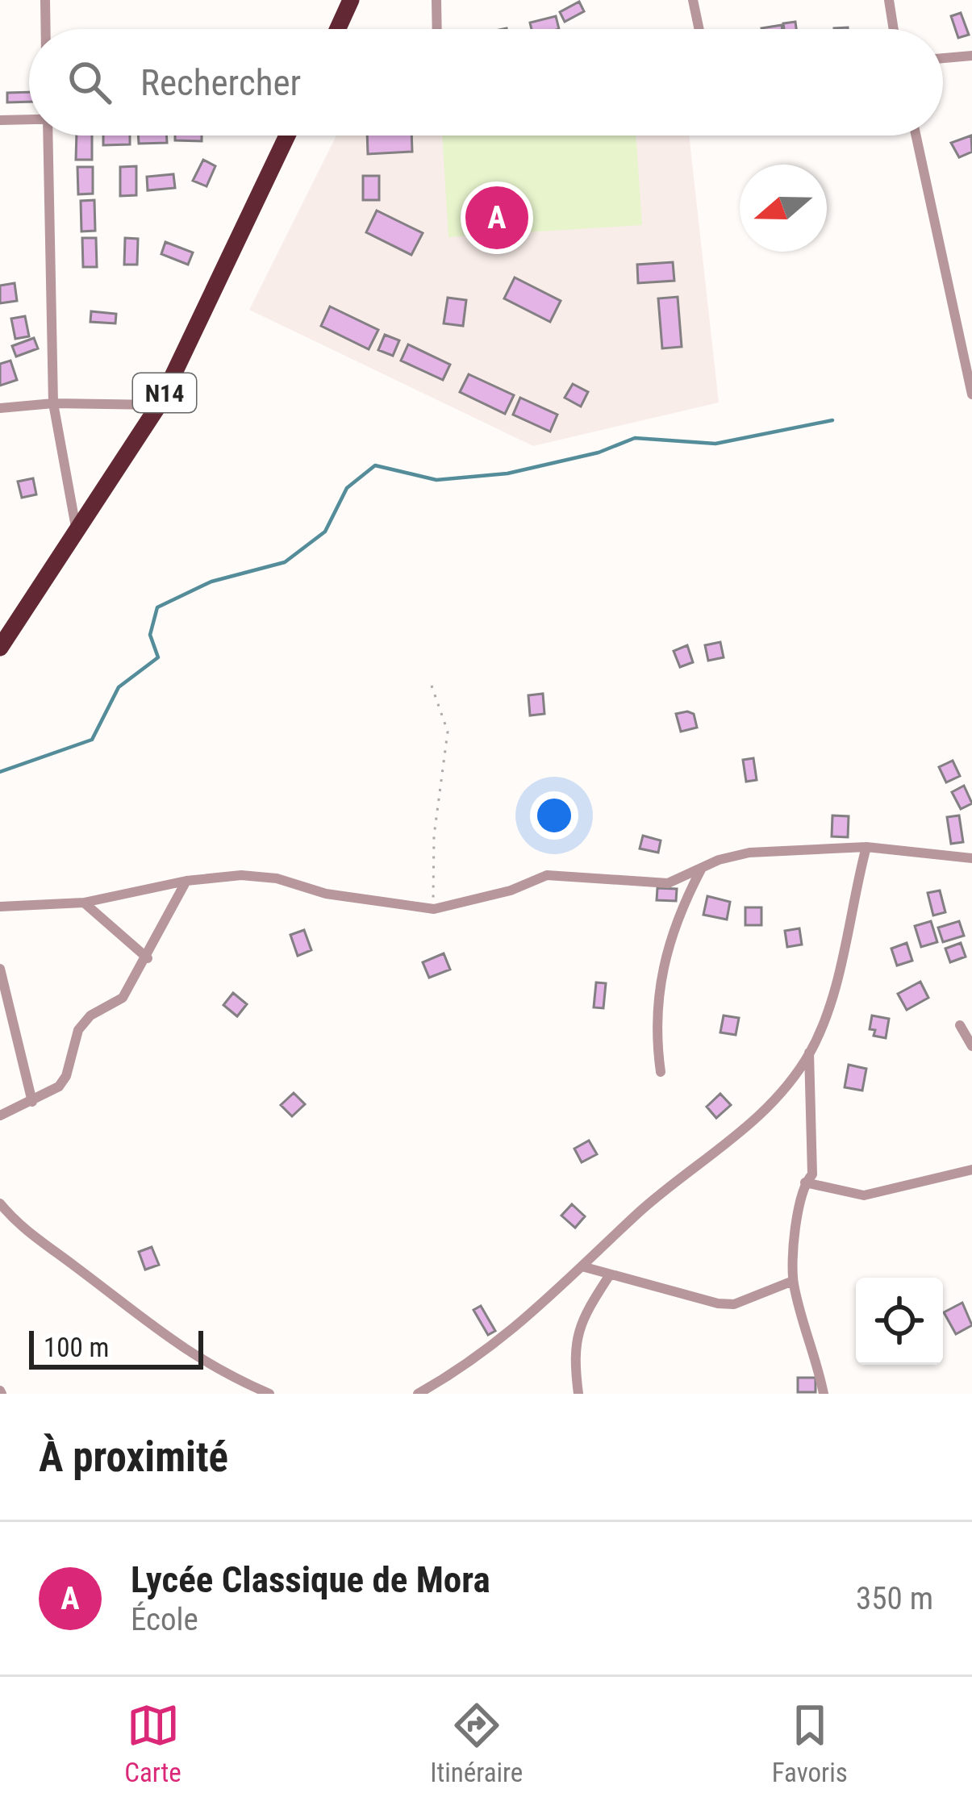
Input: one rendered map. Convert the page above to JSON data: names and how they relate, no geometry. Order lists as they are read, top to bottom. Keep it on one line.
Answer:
{"streets":{"highway":["N14"]},"scale_bar":"100 m","north":"left","page":{"search":"Rechercher","pins":"A","scale":"100 m","heading":"À proximité","list":[{"mark":"A","name":"Lycée Classique de Mora","note":"École","value":"350 m"}],"nav":["Carte","Itinéraire","Favoris"]}}
